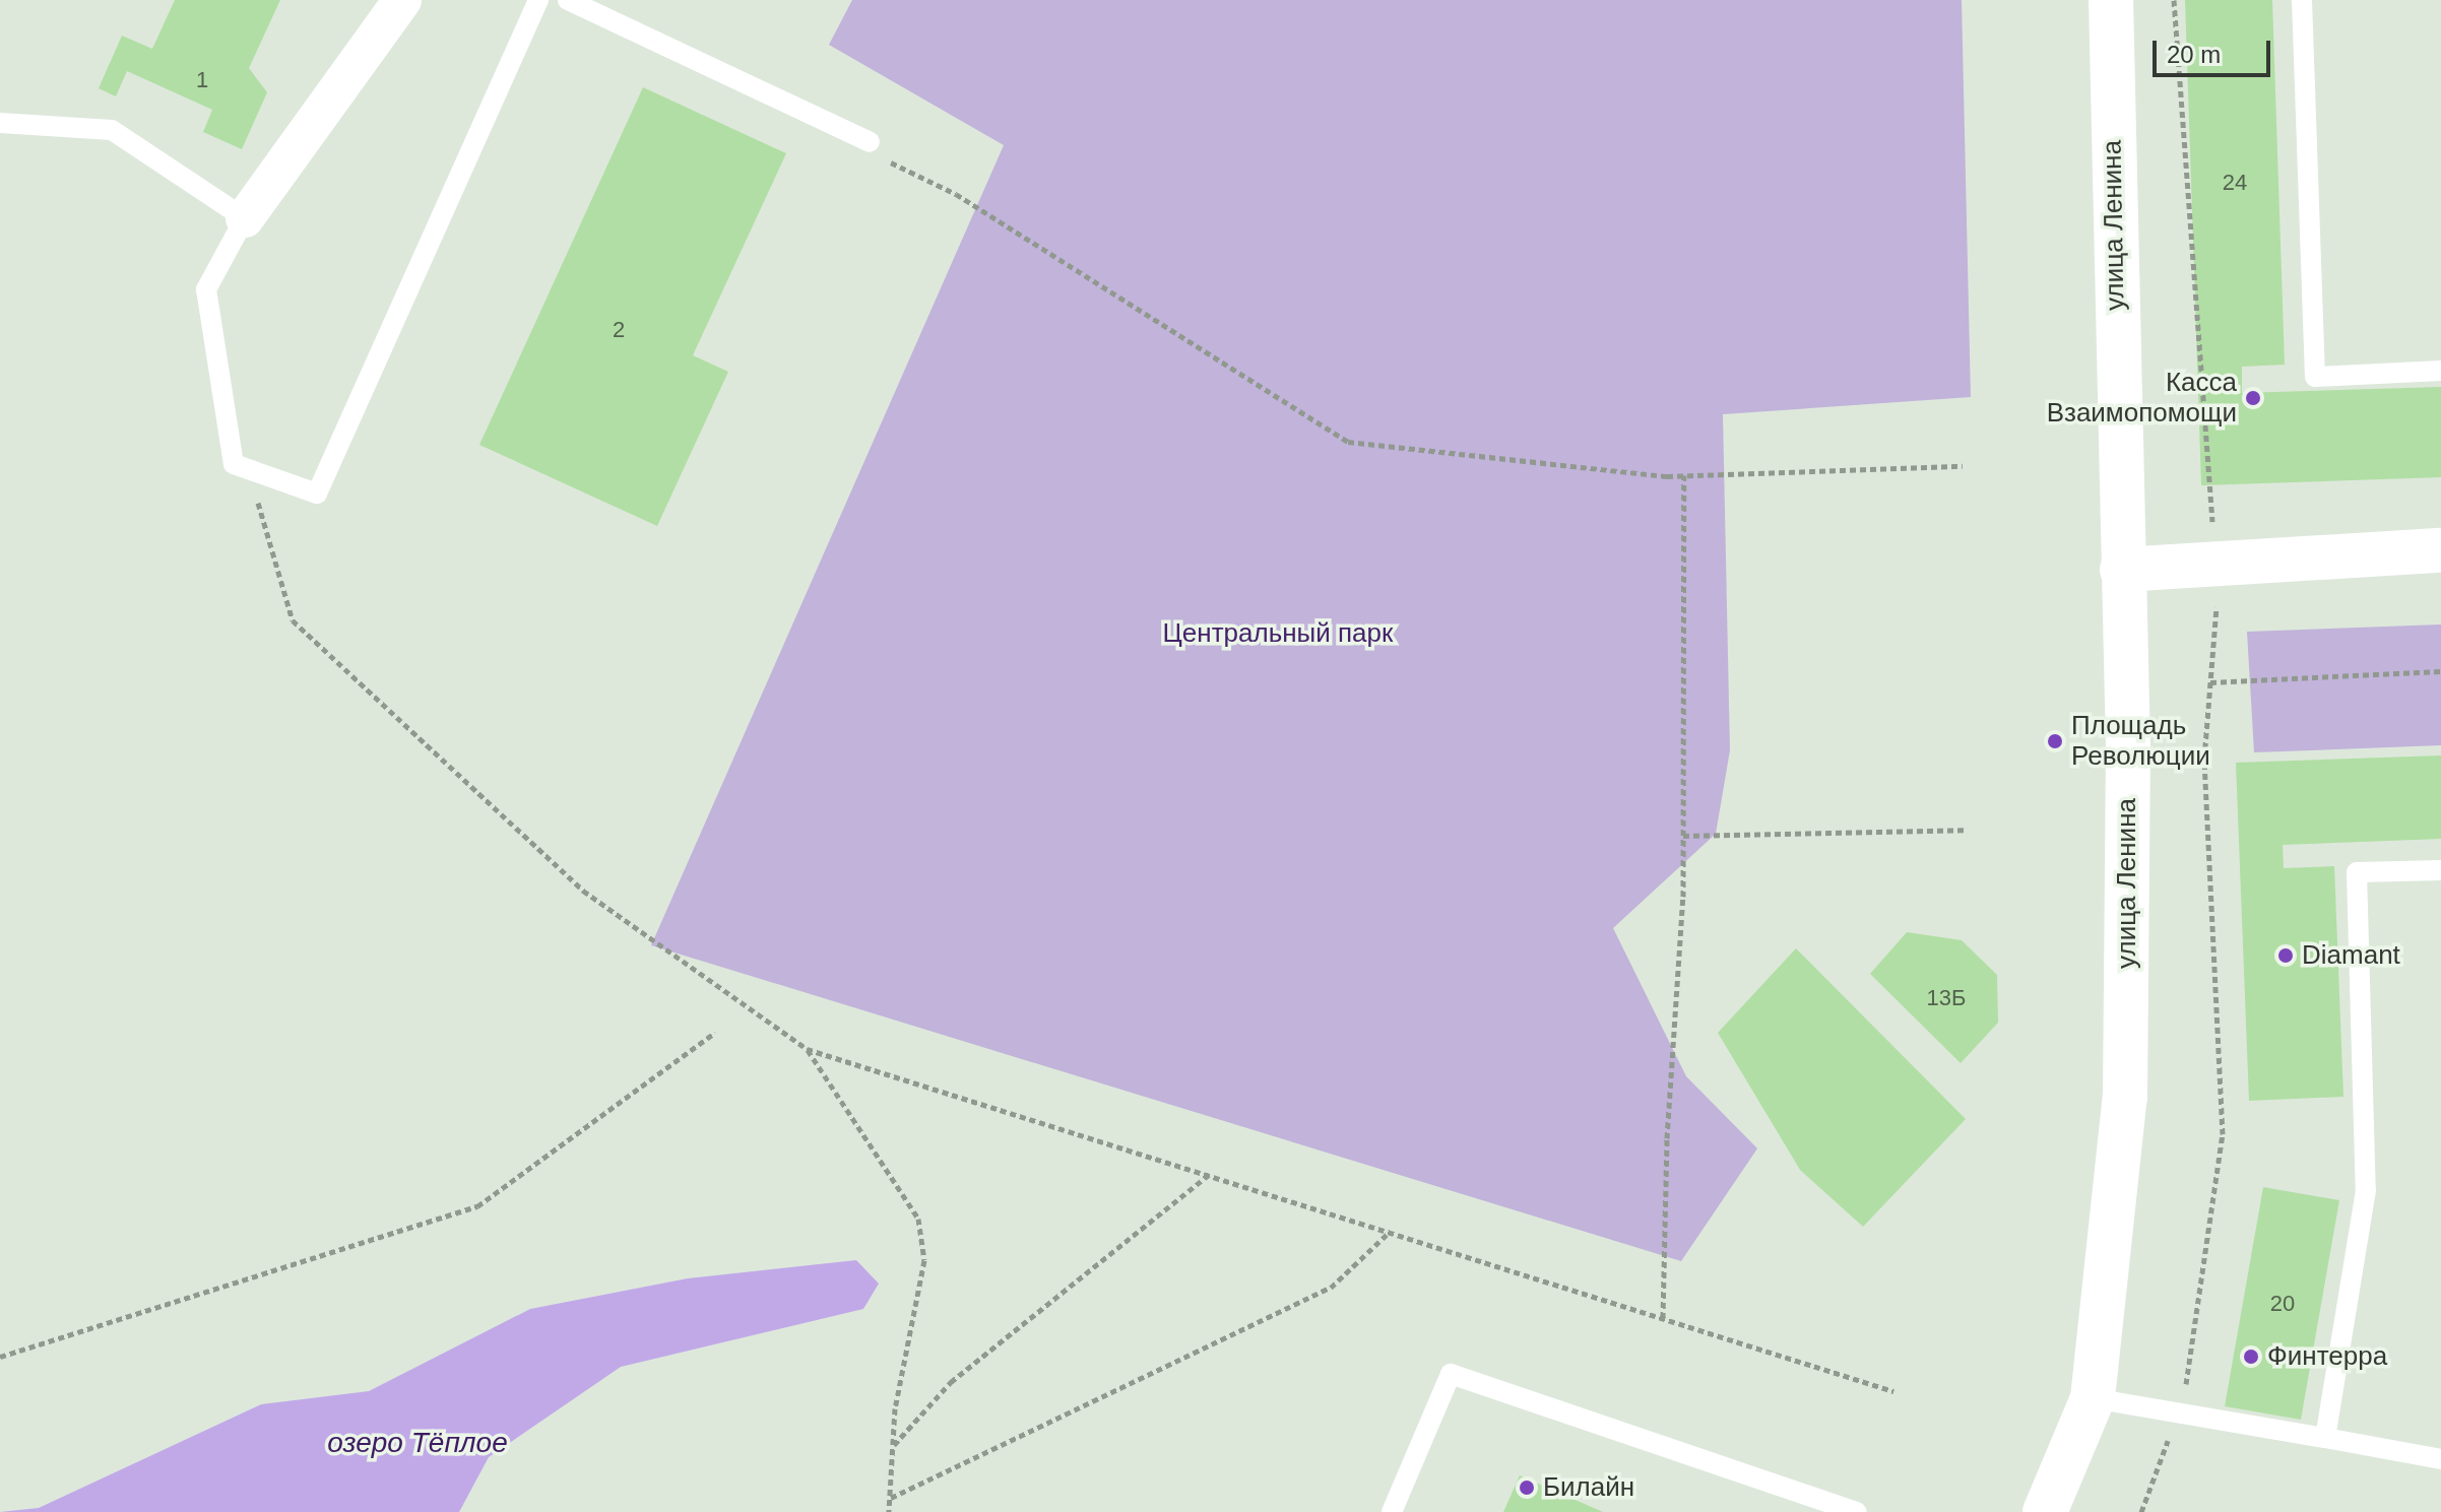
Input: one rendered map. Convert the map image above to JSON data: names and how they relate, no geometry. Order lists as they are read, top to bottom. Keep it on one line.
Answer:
{"streets":{"main road":["улица Ленина"]},"water":["озеро Тёплое"],"parks":["Центральный парк"],"places":["Касса Взаимопомощи","Площадь Революции","Diamant","Финтерра","Билайн"],"house_numbers":["1","24","2","13Б","20"],"scale_bar":"20 m"}
